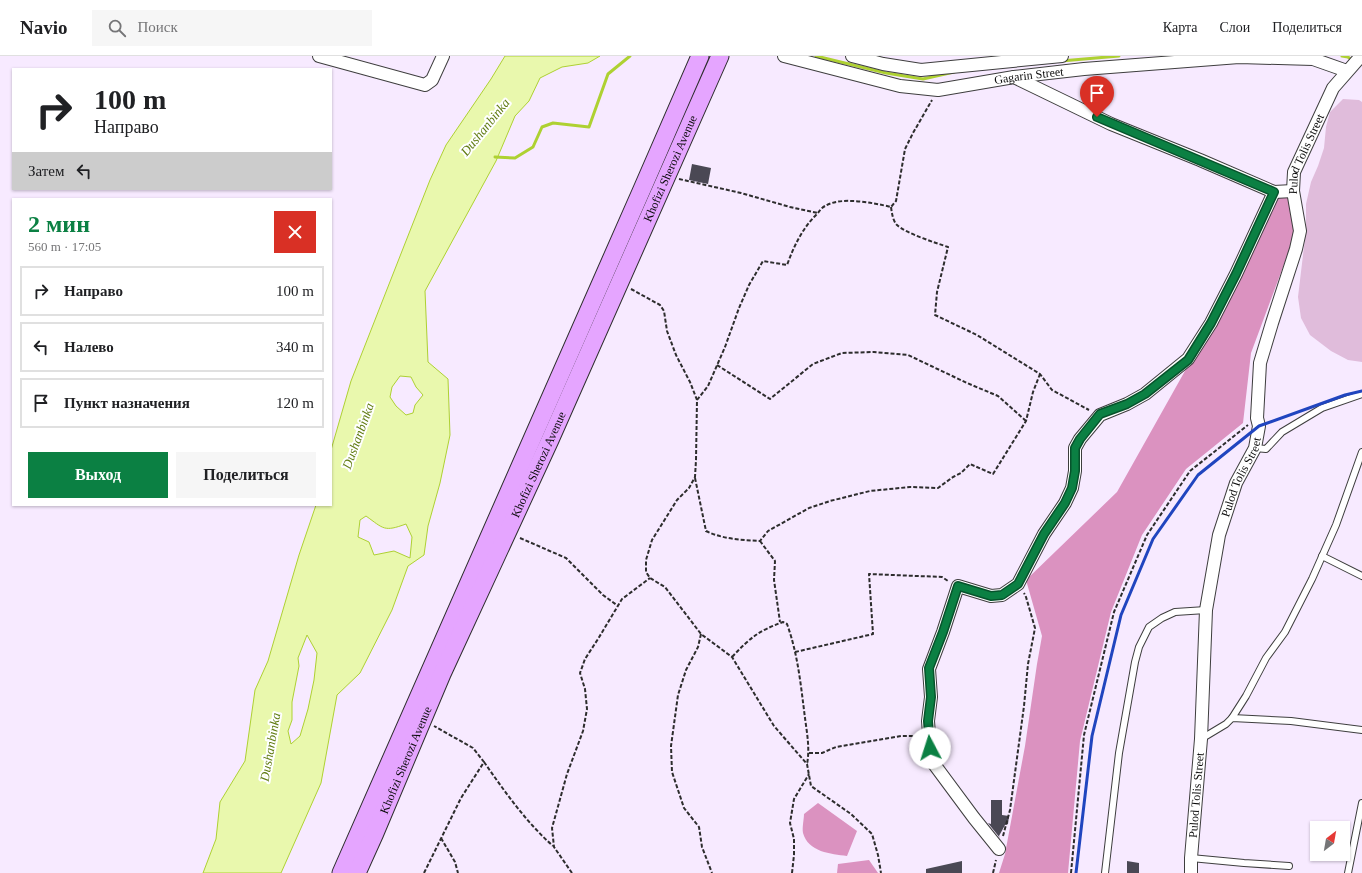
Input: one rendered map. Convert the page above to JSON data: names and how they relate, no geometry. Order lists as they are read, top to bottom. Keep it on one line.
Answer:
{"streets":{"main road":["Khofizi Sherozi Avenue"],"street":["Gagarin Street","Pulod Tolis Street"]},"crossings":[["Gagarin Street","Pulod Tolis Street"]],"water":["Dushanbinka"],"north":"top right","page":{"header":"Navio","search":"Поиск","nav":["Карта","Слои","Поделиться"],"turn":["100 m","Направо"],"then":"Затем","heading":["2 мин","560 m · 17:05"],"list":[{"name":"Направо","value":"100 m"},{"name":"Налево","value":"340 m"},{"name":"Пункт назначения","value":"120 m"}],"buttons":["Выход","Поделиться"]}}
